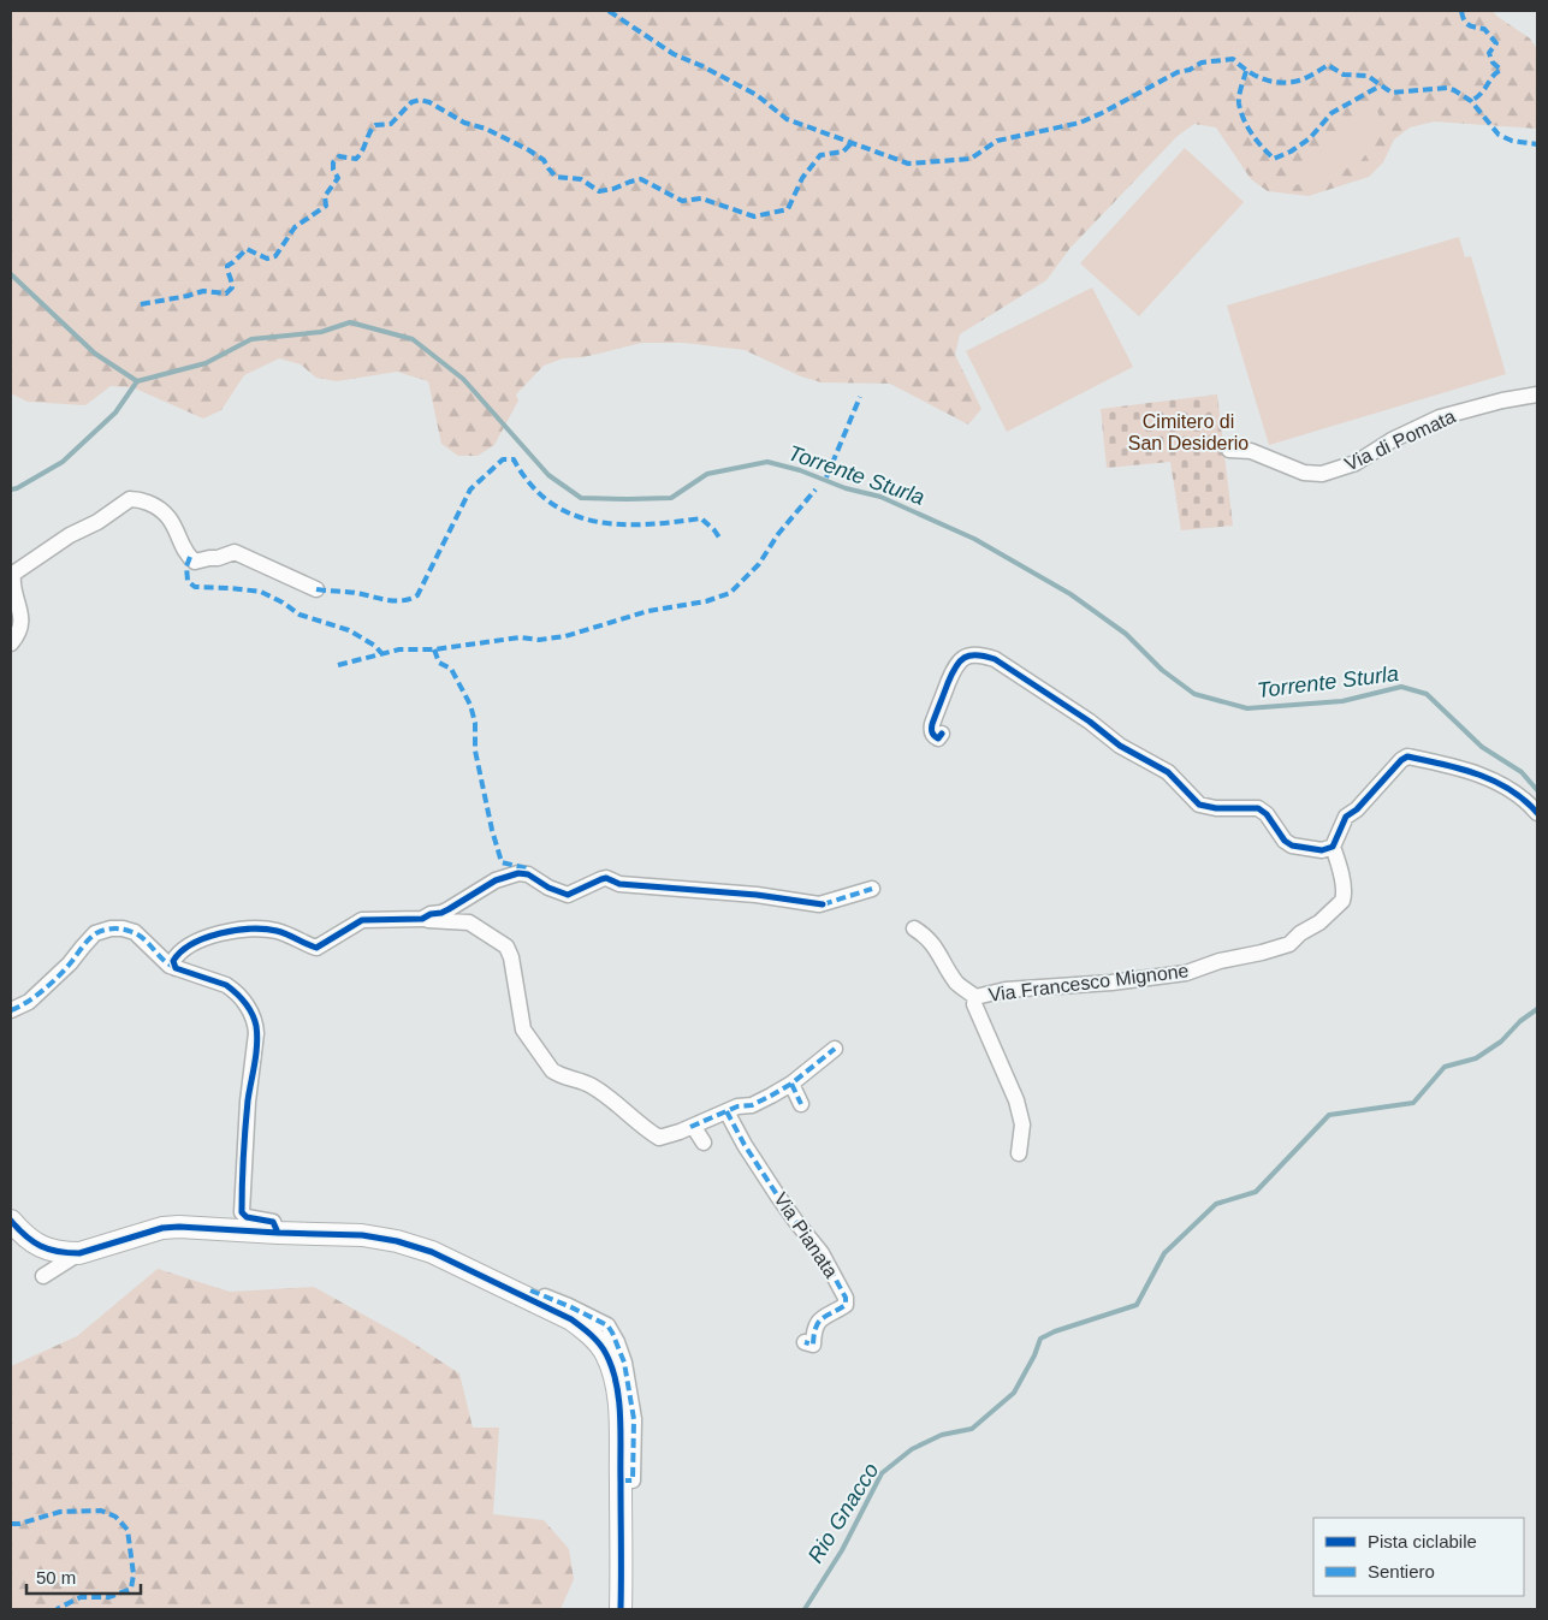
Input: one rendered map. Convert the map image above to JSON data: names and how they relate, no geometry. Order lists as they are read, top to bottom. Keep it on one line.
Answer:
{"streets":{"street":["Via di Pomata","Via Francesco Mignone","Via Pianata"]},"water":["Torrente Sturla","Rio Gnacco"],"parks":["Cimitero di San Desiderio"],"legend":["Pista ciclabile","Sentiero"],"scale_bar":"50 m"}
